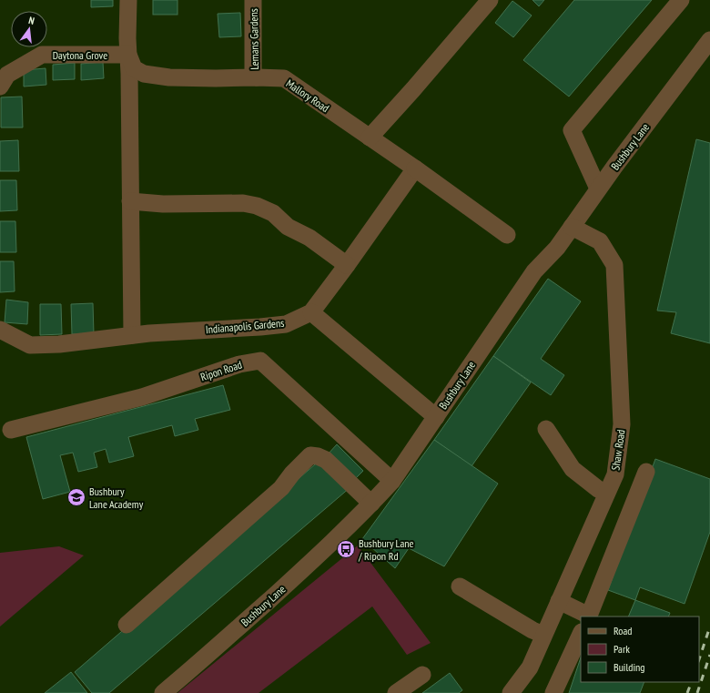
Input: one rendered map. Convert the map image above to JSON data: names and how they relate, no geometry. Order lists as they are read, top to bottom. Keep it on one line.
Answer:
{"streets":{"street":["Lemans Gardens","Daytona Grove","Mallory Road","Bushbury Lane","Indianapolis Gardens","Ripon Road","Shaw Road"]},"crossings":[["Lemans Gardens","Mallory Road"],["Daytona Grove","Mallory Road"],["Mallory Road","Indianapolis Gardens"],["Bushbury Lane","Ripon Road"],["Bushbury Lane","Shaw Road"]],"places":{"school or university":["Bushbury Lane Academy"],"bus stop":["Bushbury Lane / Ripon Rd"]},"legend":["Road","Park","Building"],"north":"top"}
